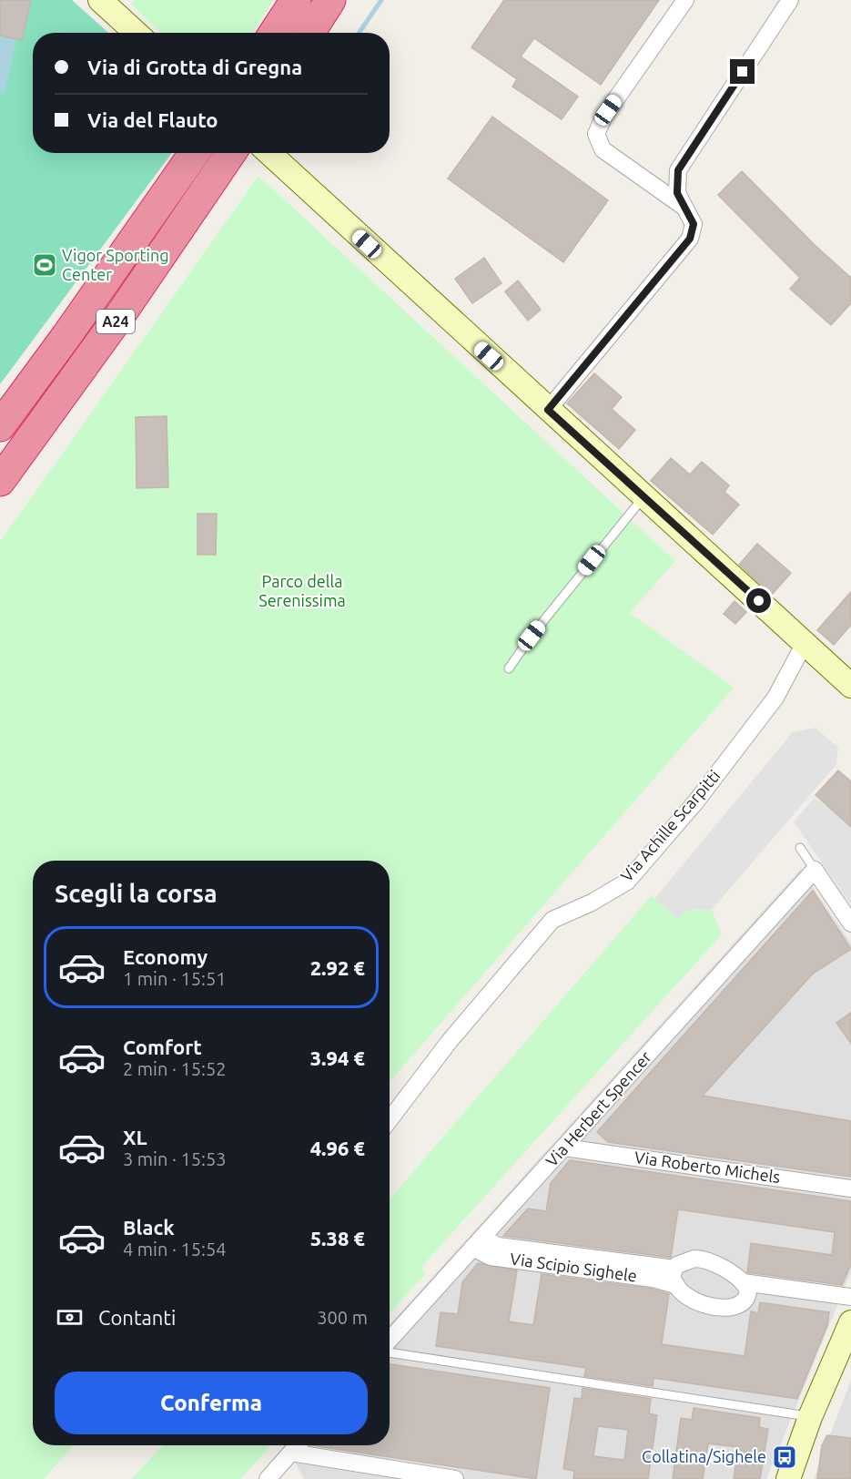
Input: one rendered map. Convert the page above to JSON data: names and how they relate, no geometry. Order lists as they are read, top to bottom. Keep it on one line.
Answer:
{"streets":{"highway":["A24"],"street":["Via Achille Scarpitti","Via Herbert Spencer","Via Roberto Michels","Via Scipio Sighele"]},"crossings":[["Via Herbert Spencer","Via Roberto Michels"],["Via Herbert Spencer","Via Scipio Sighele"]],"parks":["Parco della Serenissima"],"places":{"sports":["Vigor Sporting Center"],"bus stop":["Collatina/Sighele"]},"page":{"banner":["Via di Grotta di Gregna","Via del Flauto"],"heading":"Scegli la corsa","list":[{"name":"Economy","note":"1 min · 15:51","value":"2.92 €"},{"name":"Comfort","note":"2 min · 15:52","value":"3.94 €"},{"name":"XL","note":"3 min · 15:53","value":"4.96 €"},{"name":"Black","note":"4 min · 15:54","value":"5.38 €"}],"pay":["Contanti","300 m"],"buttons":"Conferma"}}
